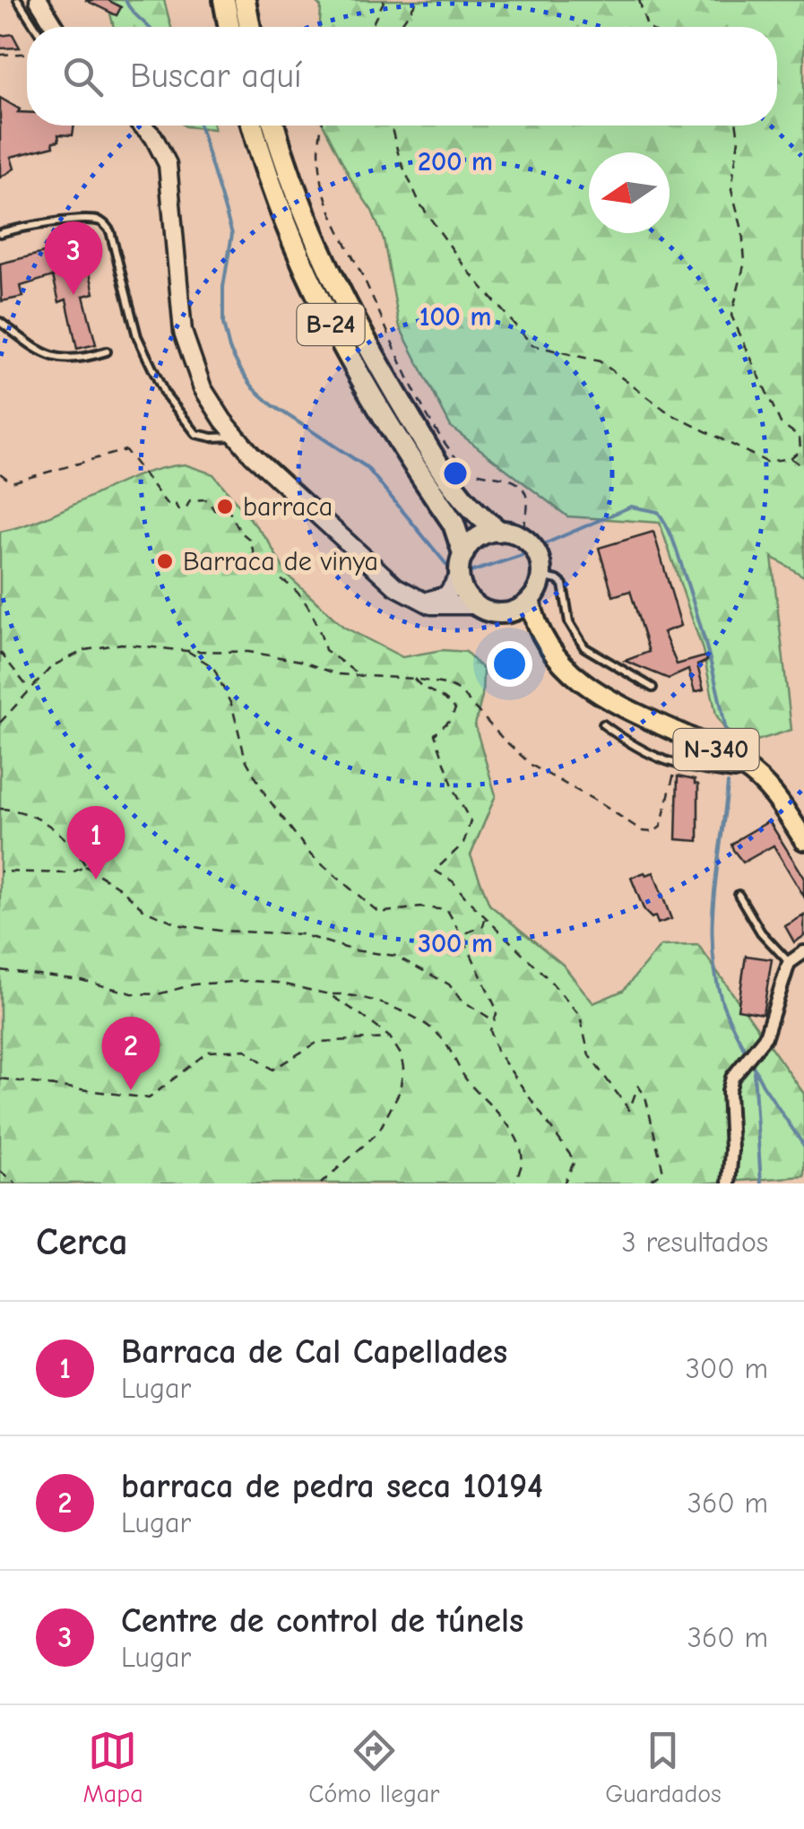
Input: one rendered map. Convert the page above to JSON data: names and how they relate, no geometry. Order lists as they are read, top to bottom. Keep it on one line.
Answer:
{"streets":{"highway":["B-24"],"main road":["N-340"]},"crossings":[["B-24","N-340"]],"places":["barraca","Barraca de vinya"],"north":"left","page":{"search":"Buscar aquí","pins":["3","1","2"],"heading":["Cerca","3 resultados"],"list":[{"mark":"1","name":"Barraca de Cal Capellades","note":"Lugar","value":"300 m"},{"mark":"2","name":"barraca de pedra seca 10194","note":"Lugar","value":"360 m"},{"mark":"3","name":"Centre de control de túnels","note":"Lugar","value":"360 m"}],"nav":["Mapa","Cómo llegar","Guardados"]},"rings":["200 m","100 m","300 m"]}
